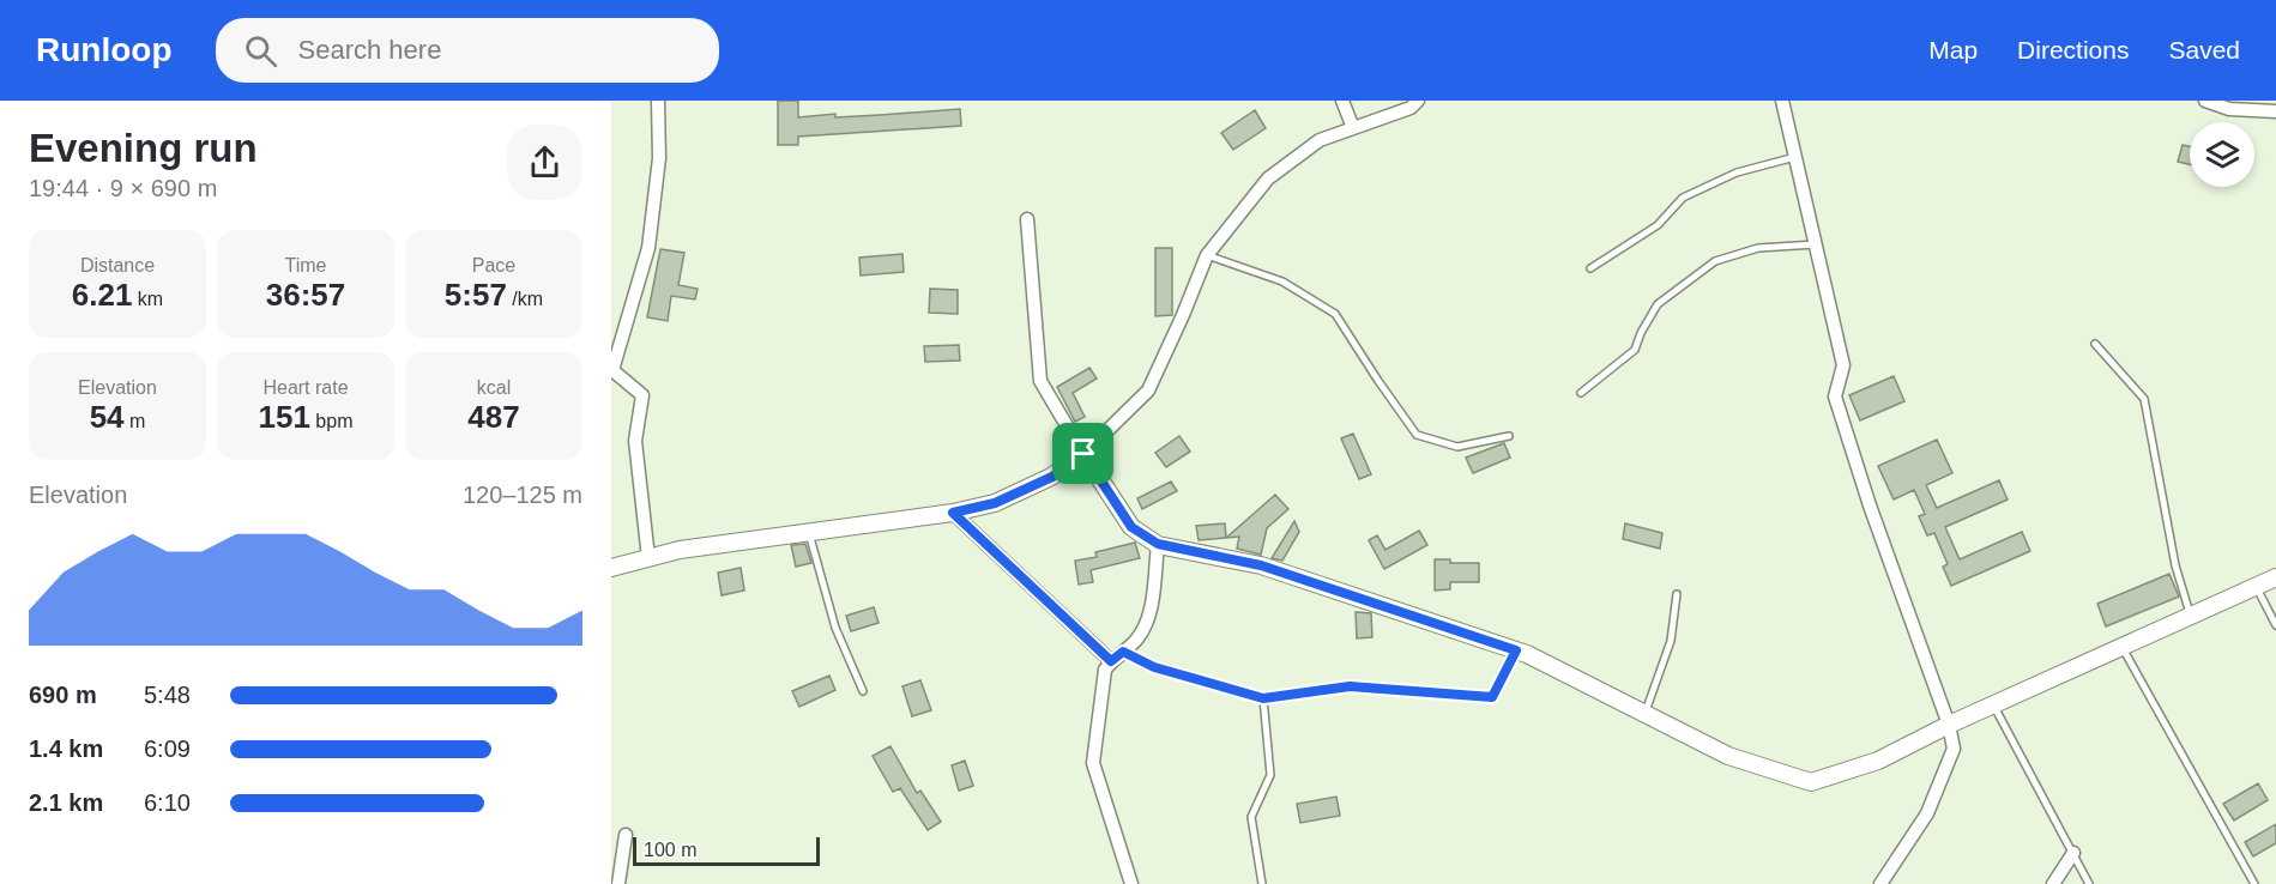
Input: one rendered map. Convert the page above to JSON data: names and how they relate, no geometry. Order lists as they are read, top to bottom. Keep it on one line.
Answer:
{"scale_bar":"100 m","page":{"header":"Runloop","search":"Search here","nav":["Map","Directions","Saved"],"heading":["Evening run","19:44 · 9 × 690 m"],"stats":[["Distance","6.21 km"],["Time","36:57"],["Pace","5:57 /km"],["Elevation","54 m"],["Heart rate","151 bpm"],["kcal","487"]],"chart":["Elevation","120–125 m"],"list":[{"name":"690 m","note":"5:48"},{"name":"1.4 km","note":"6:09"},{"name":"2.1 km","note":"6:10"}],"scale":"100 m"}}
